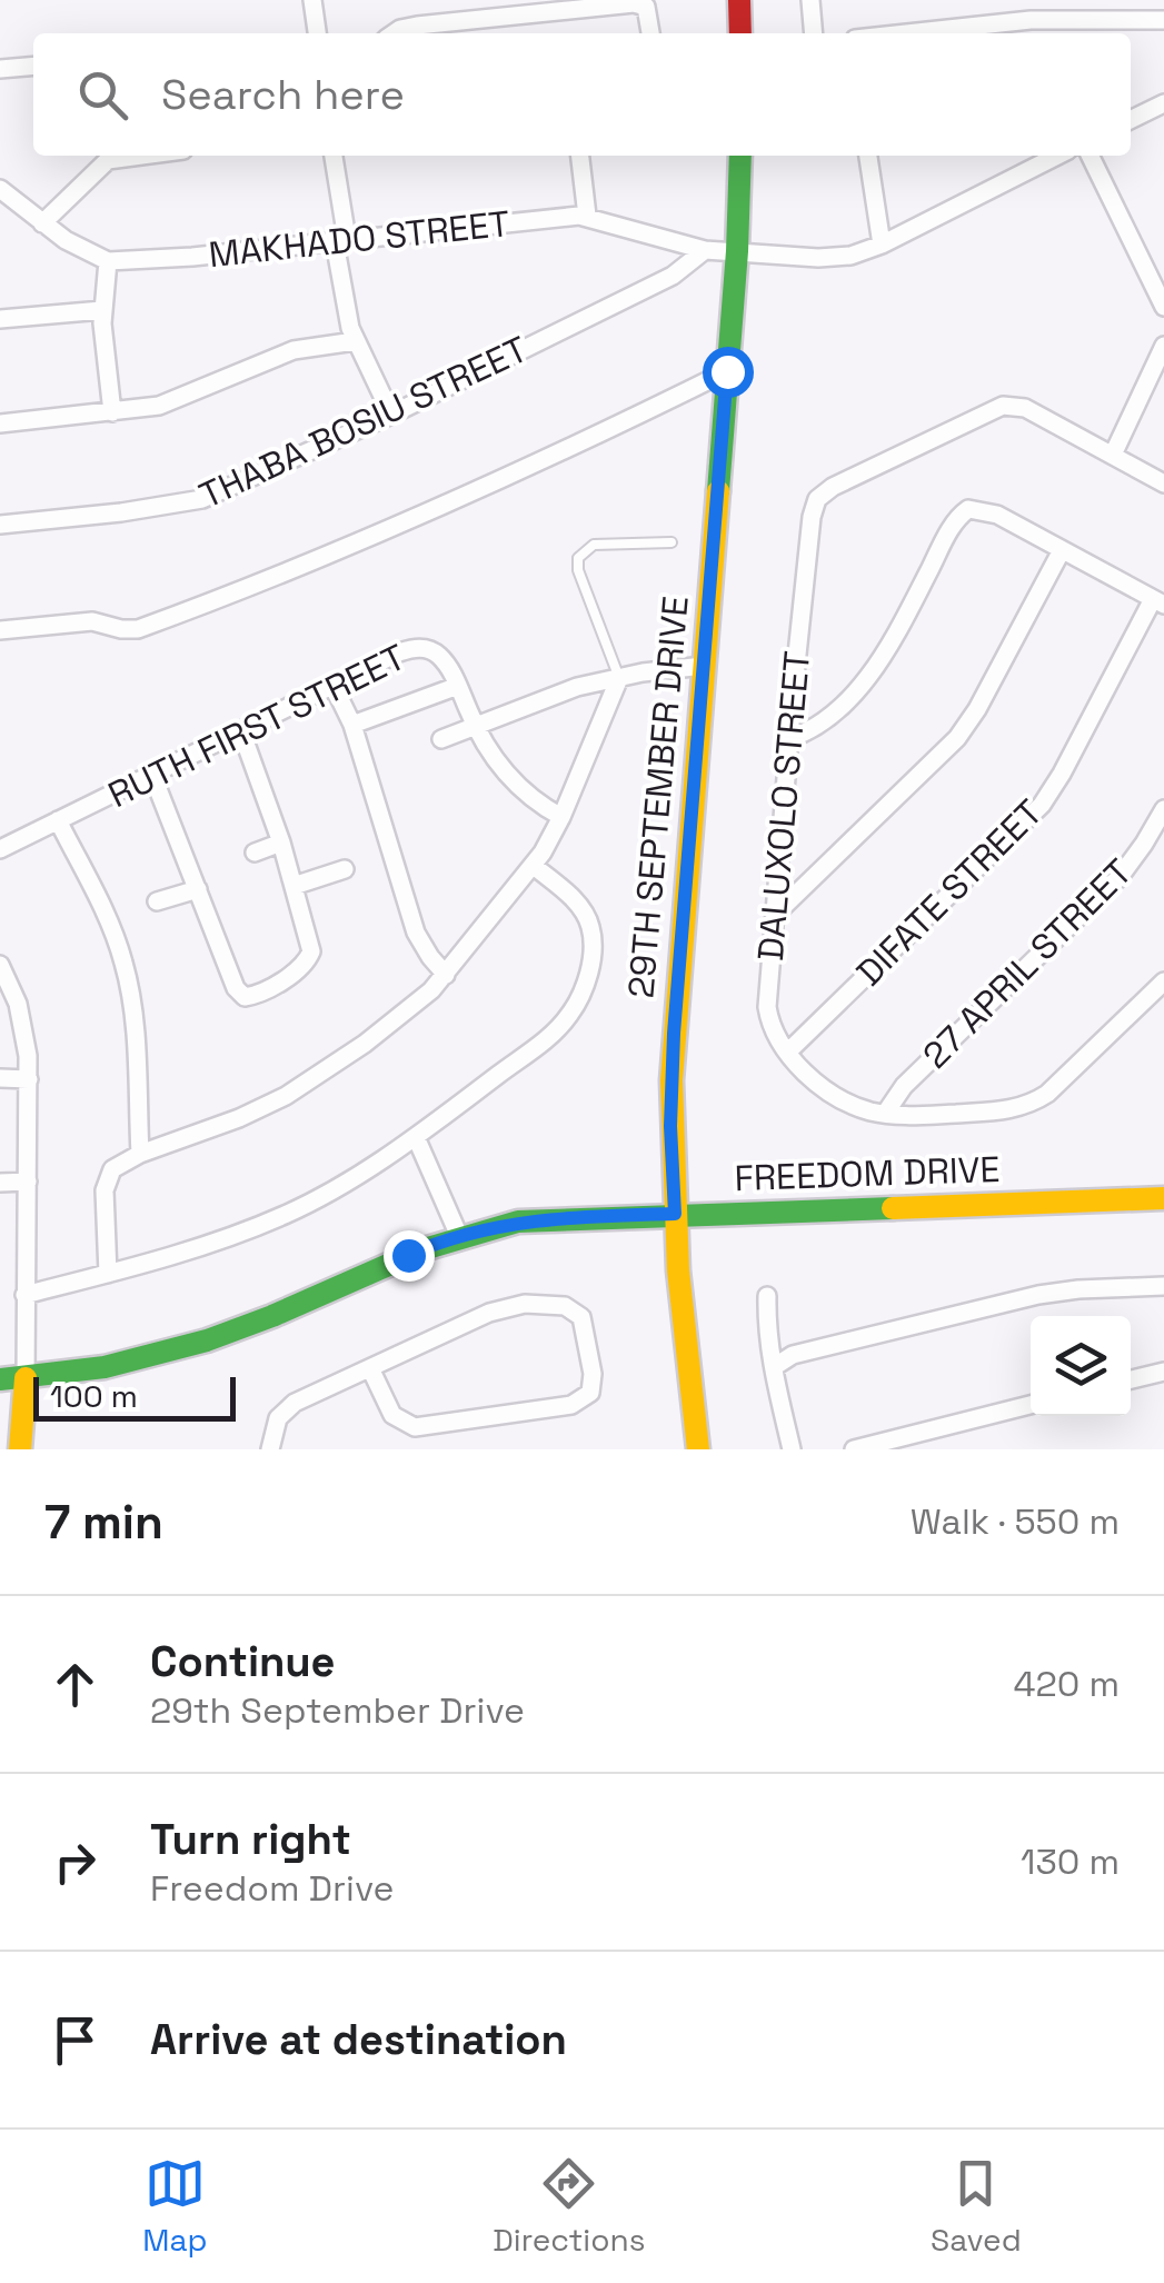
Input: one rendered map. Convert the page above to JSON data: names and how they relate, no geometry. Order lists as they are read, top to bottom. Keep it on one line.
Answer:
{"streets":{"street":["MAKHADO STREET","THABA BOSIU STREET","RUTH FIRST STREET","29TH SEPTEMBER DRIVE","DALUXOLO STREET","DIFATE STREET","27 APRIL STREET","FREEDOM DRIVE"]},"crossings":[["MAKHADO STREET","THABA BOSIU STREET"],["MAKHADO STREET","29TH SEPTEMBER DRIVE"],["29TH SEPTEMBER DRIVE","FREEDOM DRIVE"],["DALUXOLO STREET","DIFATE STREET"],["DALUXOLO STREET","27 APRIL STREET"]],"scale_bar":"100 m","page":{"search":"Search here","scale":"100 m","heading":["7 min","Walk · 550 m"],"list":[["Continue","29th September Drive","420 m"],["Turn right","Freedom Drive","130 m"],"Arrive at destination"],"nav":["Map","Directions","Saved"]}}
